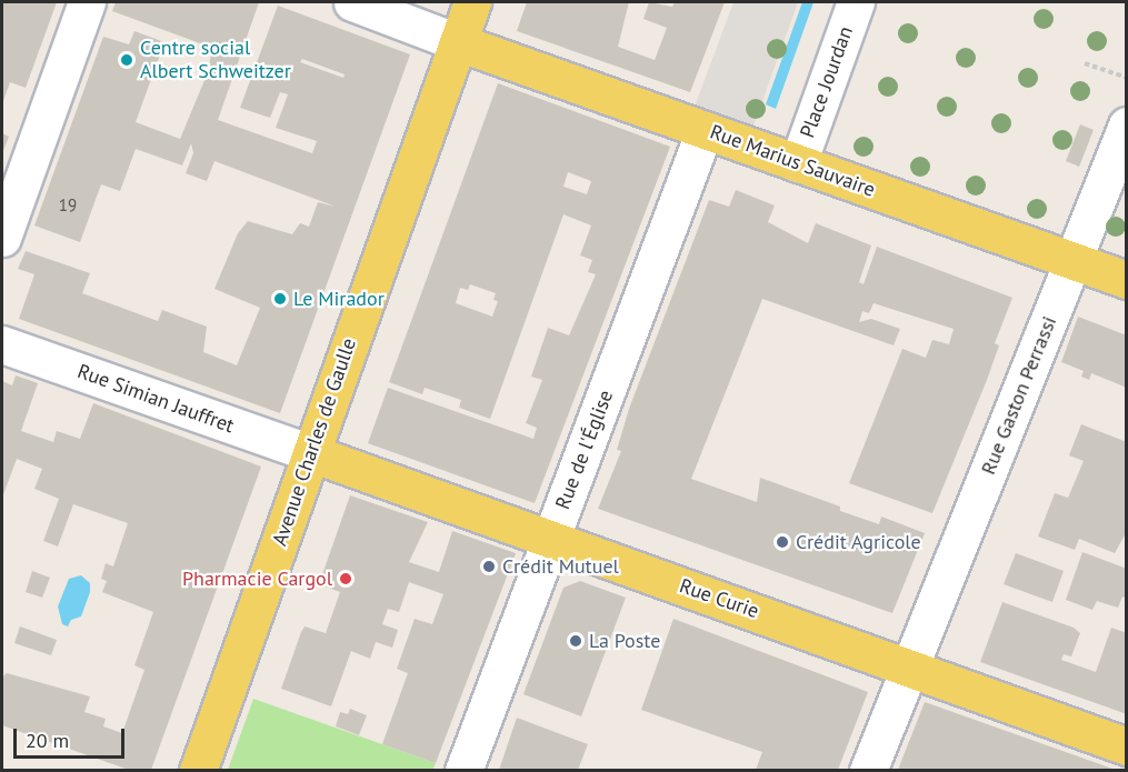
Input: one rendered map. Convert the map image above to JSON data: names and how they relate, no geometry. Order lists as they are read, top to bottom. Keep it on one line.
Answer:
{"streets":{"main road":["Rue Marius Sauvaire","Avenue Charles de Gaulle","Rue Curie"],"street":["Place Jourdan","Rue Gaston Perrassi","Rue Simian Jauffret","Rue de l'Église"]},"crossings":[["Place Jourdan","Rue Marius Sauvaire"],["Rue Marius Sauvaire","Rue Gaston Perrassi"],["Rue Marius Sauvaire","Avenue Charles de Gaulle"],["Rue Marius Sauvaire","Rue de l'Église"],["Rue Gaston Perrassi","Rue Curie"],["Rue Simian Jauffret","Avenue Charles de Gaulle"],["Rue Simian Jauffret","Rue Curie"],["Avenue Charles de Gaulle","Rue Curie"],["Rue de l'Église","Rue Curie"]],"places":["Centre social Albert Schweitzer","Le Mirador","Crédit Agricole","Crédit Mutuel","Pharmacie Cargol","La Poste"],"house_numbers":["19"],"scale_bar":"20 m"}
